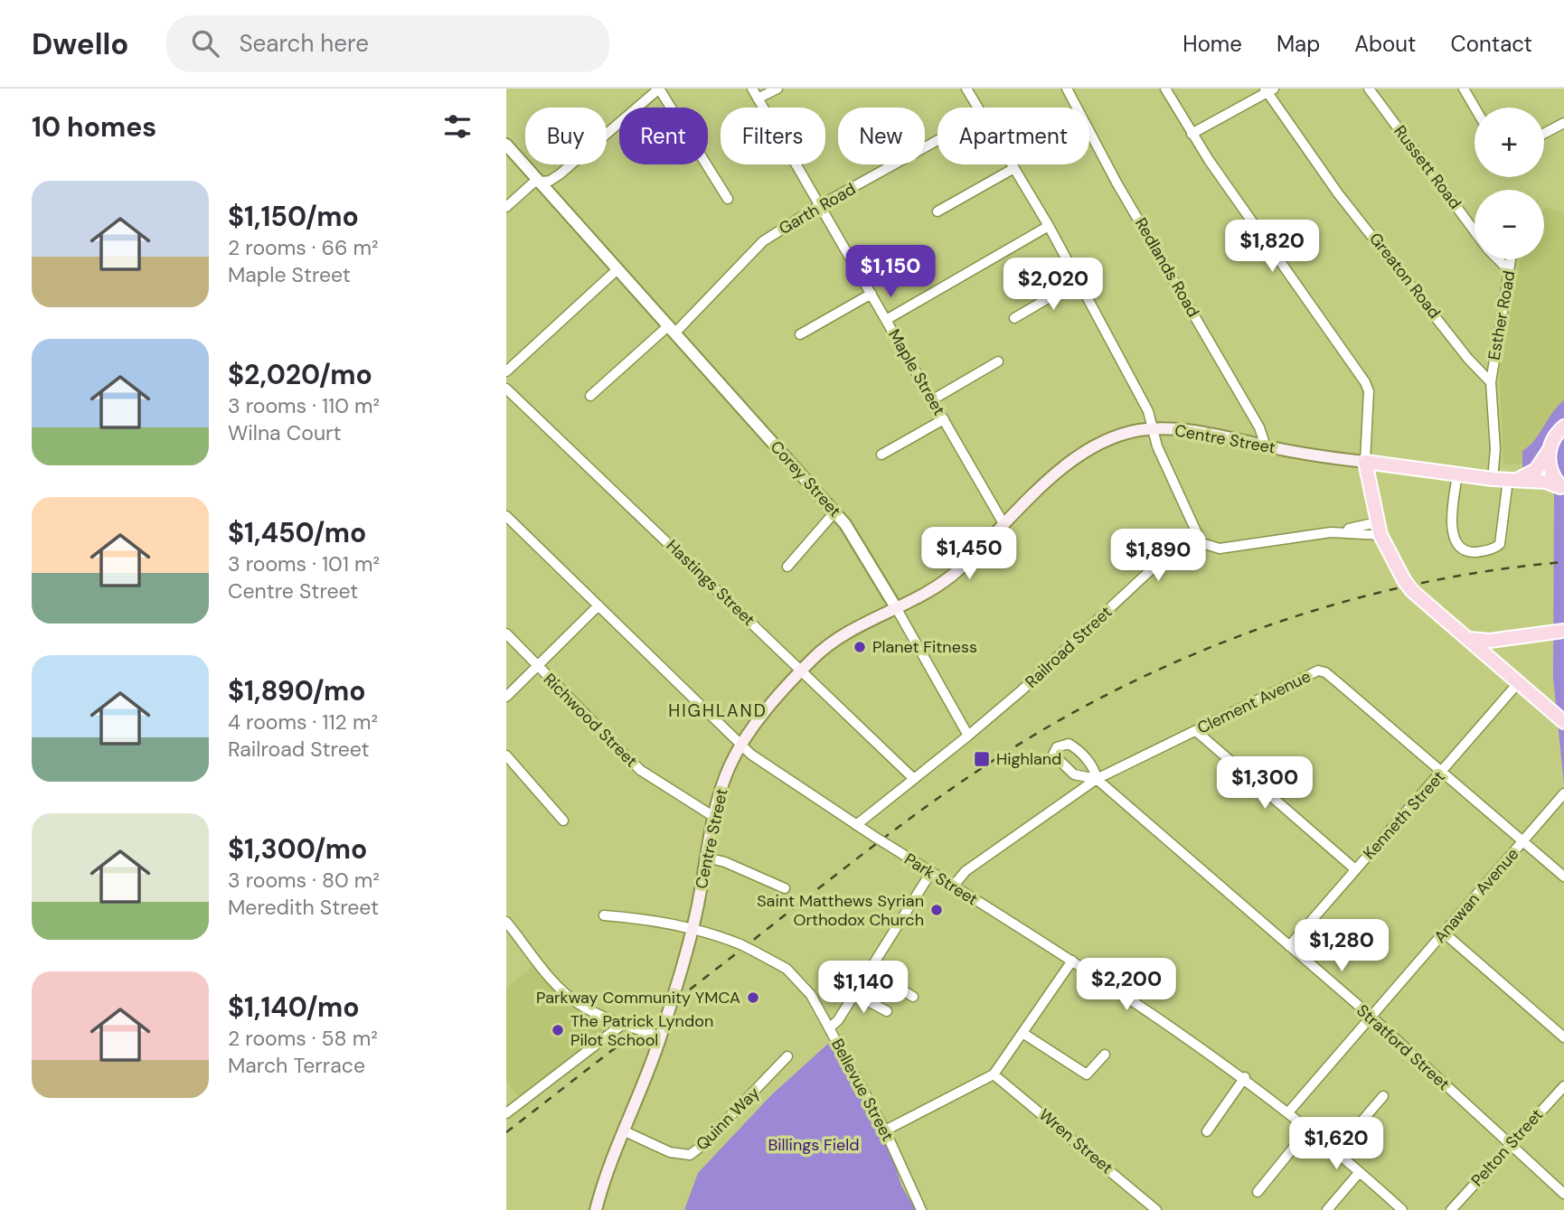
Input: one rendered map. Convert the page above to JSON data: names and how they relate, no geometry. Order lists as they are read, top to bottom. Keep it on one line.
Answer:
{"streets":{"main road":["Centre Street"],"street":["Russett Road","Garth Road","Redlands Road","Greaton Road","Esther Road","Maple Street","Corey Street","Hastings Street","Railroad Street","Clement Avenue","Richwood Street","Kenneth Street","Park Street","Anawan Avenue","Stratford Street","Bellevue Street","Quinn Way","Wren Street","Pelton Street"]},"crossings":[["Russett Road","Esther Road"],["Garth Road","Maple Street"],["Garth Road","Corey Street"],["Redlands Road","Centre Street"],["Greaton Road","Esther Road"],["Maple Street","Centre Street"],["Centre Street","Corey Street"],["Centre Street","Hastings Street"],["Centre Street","Richwood Street"],["Centre Street","Park Street"],["Centre Street","Bellevue Street"],["Centre Street","Quinn Way"],["Corey Street","Railroad Street"],["Clement Avenue","Kenneth Street"],["Clement Avenue","Park Street"],["Clement Avenue","Anawan Avenue"],["Clement Avenue","Stratford Street"],["Kenneth Street","Stratford Street"],["Park Street","Anawan Avenue"],["Anawan Avenue","Stratford Street"],["Stratford Street","Pelton Street"]],"districts":["HIGHLAND"],"parks":["Billings Field"],"places":{"other":["Planet Fitness","Saint Matthews Syrian Orthodox Church","Parkway Community YMCA","The Patrick Lyndon Pilot School"],"transit":["Highland"]},"page":{"header":"Dwello","search":"Search here","nav":["Home","Map","About","Contact"],"heading":"10 homes","map_buttons":["+","−"],"chip":["Buy","Rent","Filters","New","Apartment"],"list":[{"name":"$1,150/mo","note":"2 rooms · 66 m² · Maple Street"},{"name":"$2,020/mo","note":"3 rooms · 110 m² · Wilna Court"},{"name":"$1,450/mo","note":"3 rooms · 101 m² · Centre Street"},{"name":"$1,890/mo","note":"4 rooms · 112 m² · Railroad Street"},{"name":"$1,300/mo","note":"3 rooms · 80 m² · Meredith Street"},{"name":"$1,140/mo","note":"2 rooms · 58 m² · March Terrace"}],"price":["$1,820","$1,150","$2,020","$1,450","$1,890","$1,300","$1,280","$2,200","$1,140","$1,620"]}}
